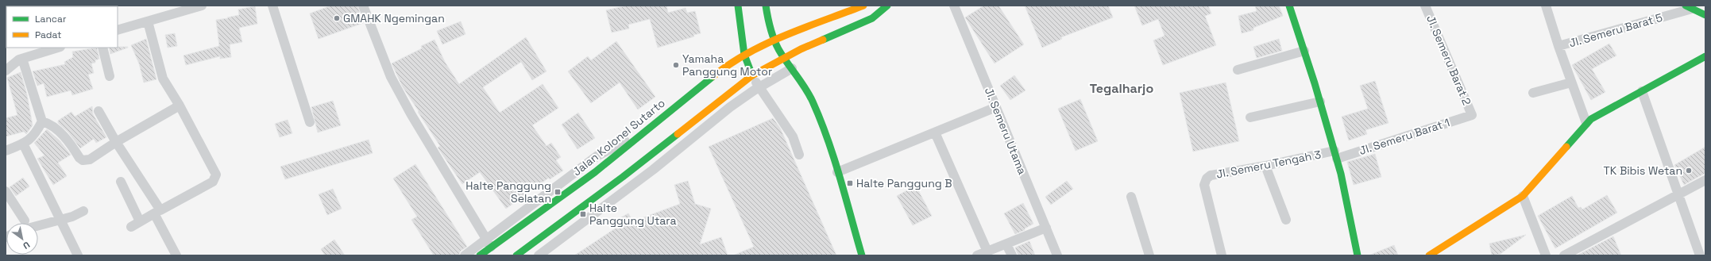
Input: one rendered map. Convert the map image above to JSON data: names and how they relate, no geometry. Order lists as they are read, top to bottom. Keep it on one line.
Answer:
{"streets":{"main road":["Jalan Kolonel Sutarto"],"street":["Jl. Semeru Barat 5","Jl. Semeru Barat 2","Jl. Semeru Utama","Jl. Semeru Barat 1","Jl. Semeru Tengah 3"]},"crossings":[["Jl. Semeru Barat 2","Jl. Semeru Barat 1"],["Jl. Semeru Barat 1","Jl. Semeru Tengah 3"]],"districts":["Tegalharjo"],"places":{"other":["GMAHK Ngemingan","Yamaha Panggung Motor","TK Bibis Wetan"],"transit":["Halte Panggung B","Halte Panggung Selatan","Halte Panggung Utara"]},"legend":["Lancar","Padat"],"north":"bottom right"}
